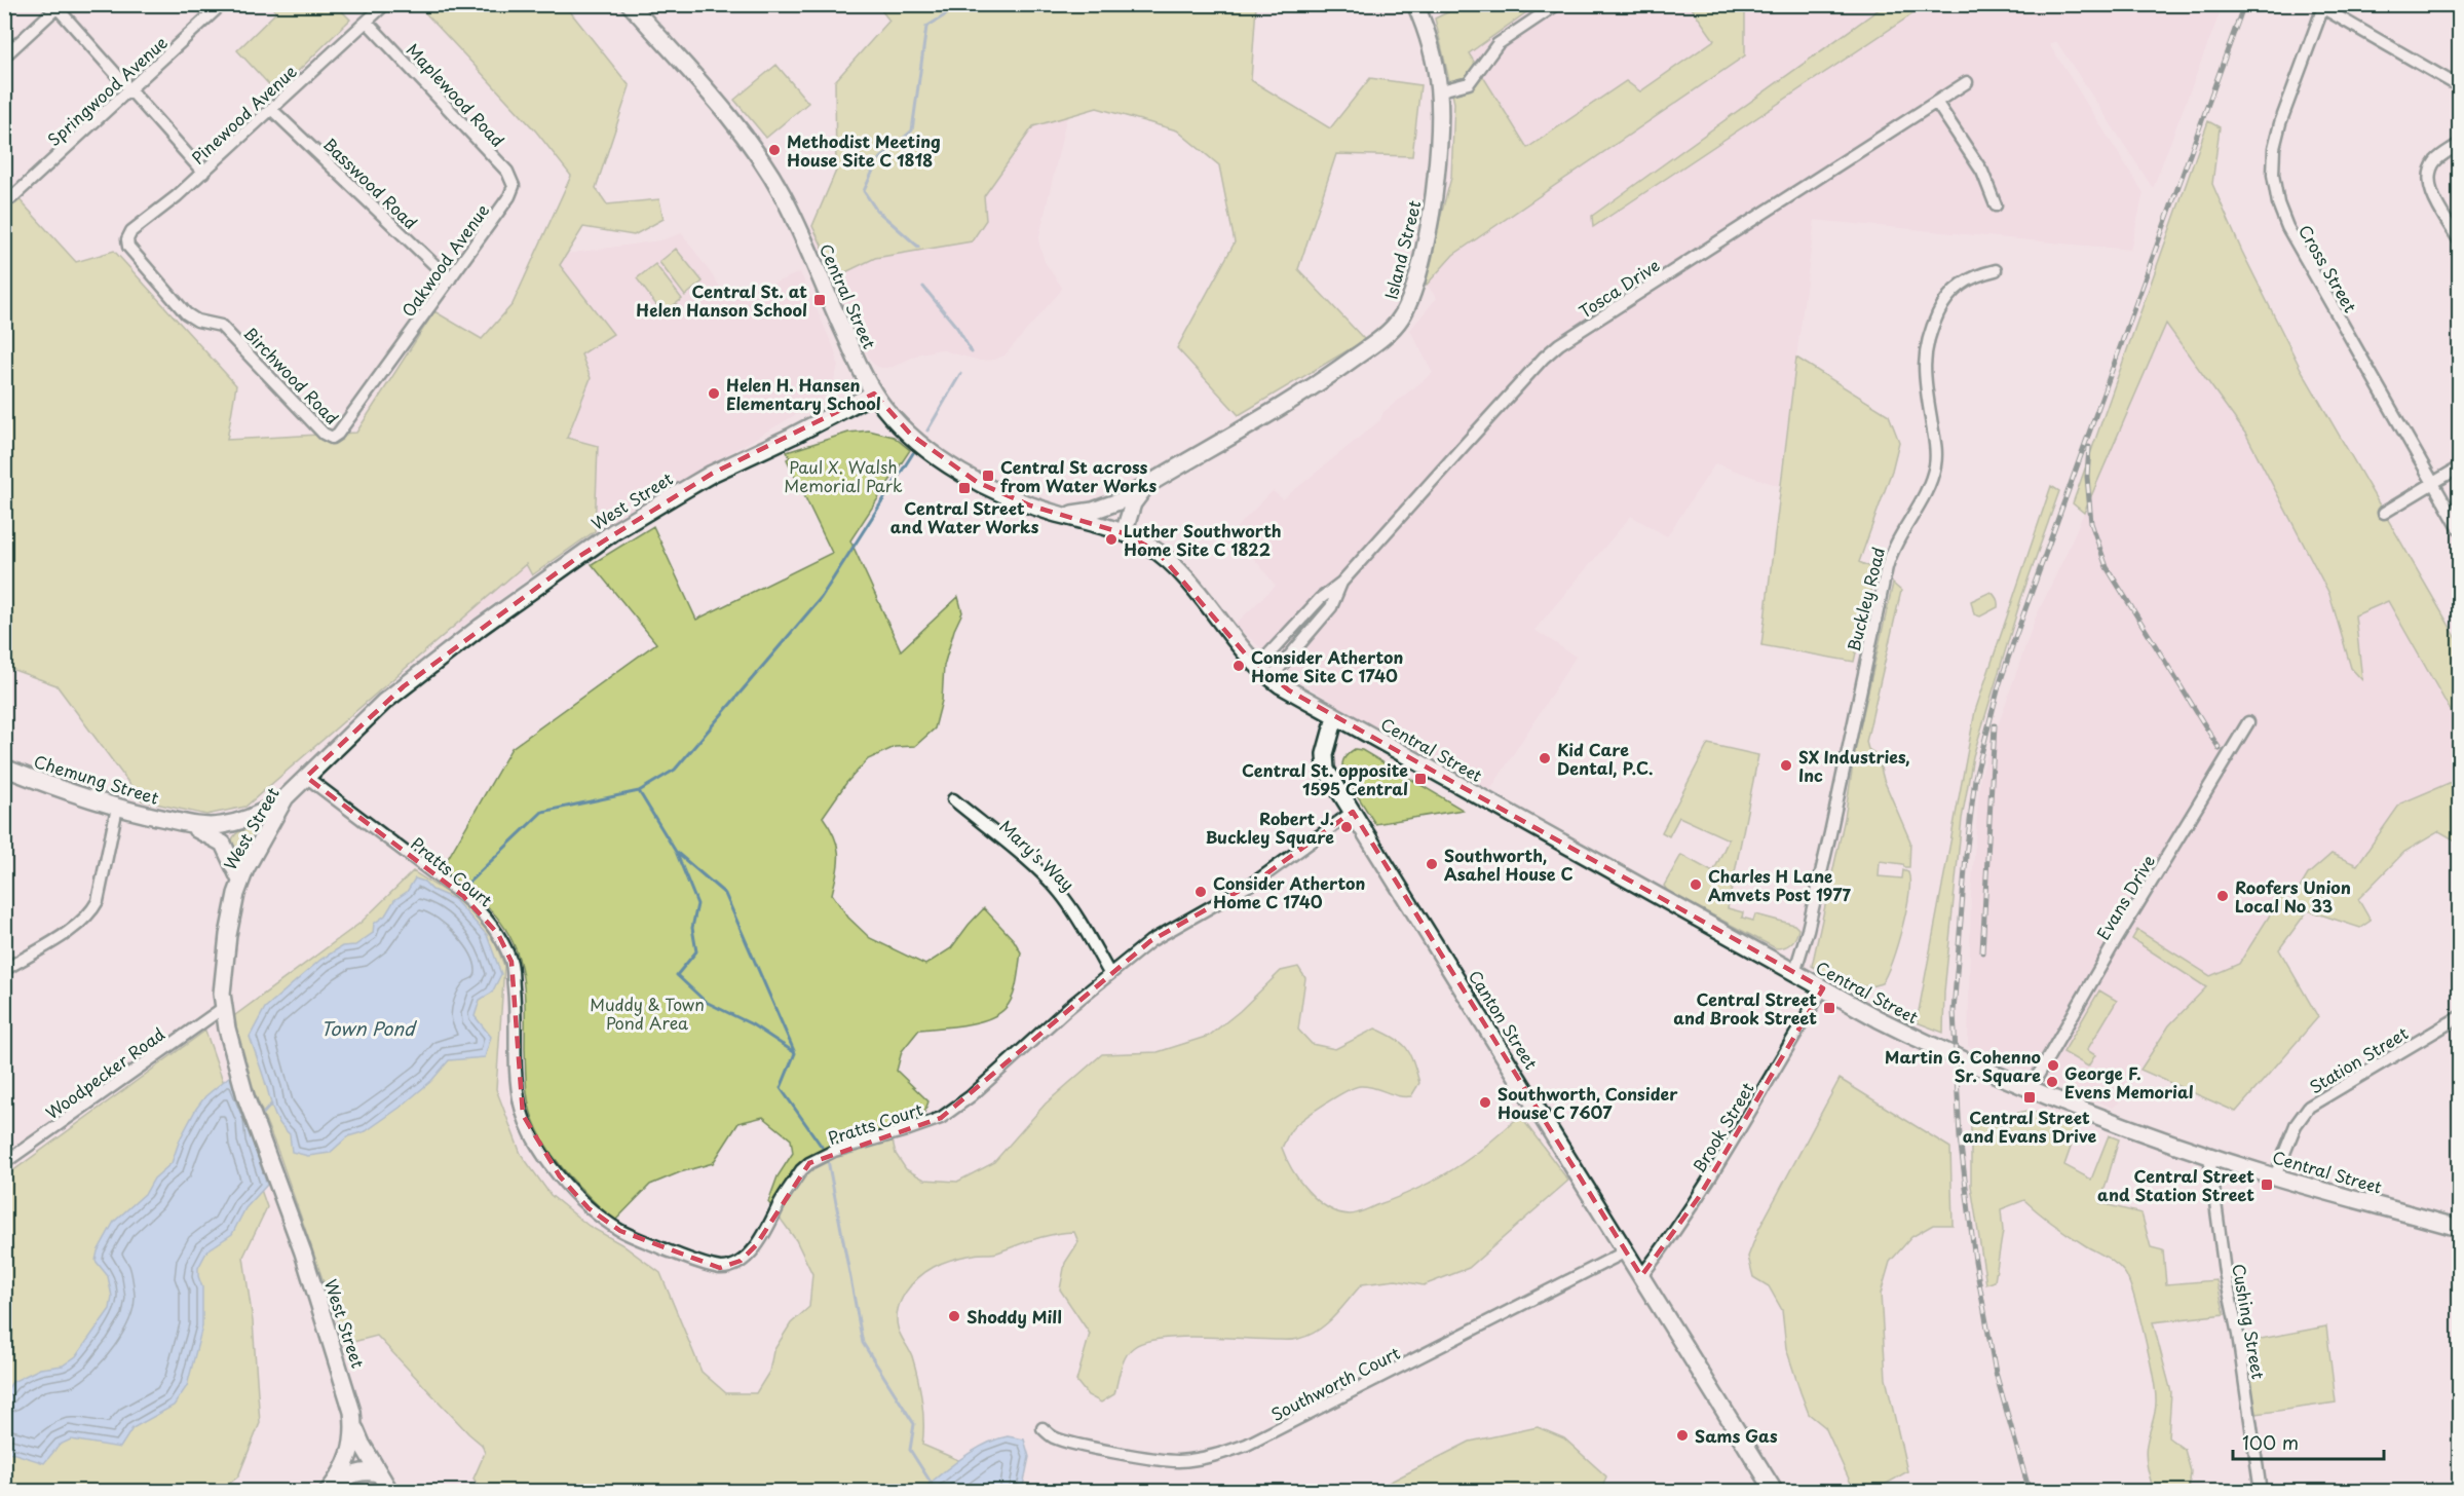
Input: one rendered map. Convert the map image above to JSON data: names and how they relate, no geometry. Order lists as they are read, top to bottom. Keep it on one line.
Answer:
{"streets":{"main road":["Island Street","Central Street","West Street","Chemung Street","Canton Street"],"street":["Springwood Avenue","Maplewood Road","Pinewood Avenue","Basswood Road","Oakwood Avenue","Cross Street","Tosca Drive","Birchwood Road","Buckley Road","Mary's Way","Pratts Court","Evans Drive","Station Street","Woodpecker Road","Brook Street","Cushing Street","Southworth Court"]},"crossings":[["Maplewood Road","Pinewood Avenue"],["Maplewood Road","Oakwood Avenue"],["Pinewood Avenue","Basswood Road"],["Pinewood Avenue","Birchwood Road"],["Basswood Road","Oakwood Avenue"],["Island Street","Central Street"],["Oakwood Avenue","Birchwood Road"],["Tosca Drive","Central Street"],["Central Street","West Street"],["Central Street","Buckley Road"],["Central Street","Evans Drive"],["Central Street","Canton Street"],["Central Street","Station Street"],["Central Street","Brook Street"],["Central Street","Cushing Street"],["West Street","Chemung Street"],["West Street","Pratts Court"],["West Street","Woodpecker Road"],["Mary's Way","Pratts Court"],["Pratts Court","Canton Street"],["Canton Street","Brook Street"],["Canton Street","Southworth Court"]],"water":["Town Pond"],"parks":["Paul X. Walsh Memorial Park","Muddy & Town Pond Area"],"places":{"other":["Methodist Meeting House Site C 1818","Helen H. Hansen Elementary School","Luther Southworth Home Site C 1822","Consider Atherton Home Site C 1740","Kid Care Dental, P.C.","SX Industries, Inc","Robert J. Buckley Square","Southworth, Asahel House C","Charles H Lane Amvets Post 1977","Consider Atherton Home C 1740","Roofers Union Local No 33","Martin G. Cohenno Sr. Square","George F. Evens Memorial","Southworth, Consider House C 7607","Shoddy Mill","Sams Gas"],"transit":["Central St. at Helen Hanson School","Central St across from Water Works","Central Street and Water Works","Central St. opposite 1595 Central","Central Street and Brook Street","Central Street and Evans Drive","Central Street and Station Street"]},"scale_bar":"100 m"}
